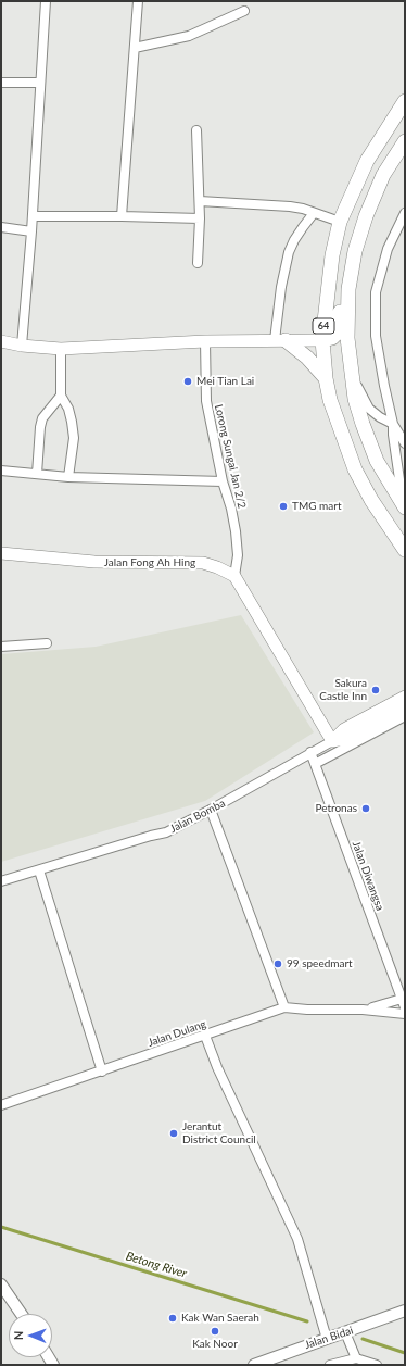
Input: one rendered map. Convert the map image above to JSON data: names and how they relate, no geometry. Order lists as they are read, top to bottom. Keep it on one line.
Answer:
{"streets":{"main road":["64","Jalan Fong Ah Hing","Jalan Bomba"],"street":["Lorong Sungai Jan 2/2","Jalan Diwangsa","Jalan Dulang","Jalan Bidai"]},"crossings":[["Lorong Sungai Jan 2/2","Jalan Fong Ah Hing"],["Jalan Bomba","Jalan Diwangsa"],["Jalan Diwangsa","Jalan Dulang"]],"water":["Betong River"],"places":["Mei Tian Lai","TMG mart","Sakura Castle Inn","Petronas","99 speedmart","Jerantut District Council","Kak Wan Saerah","Kak Noor"],"north":"left"}
